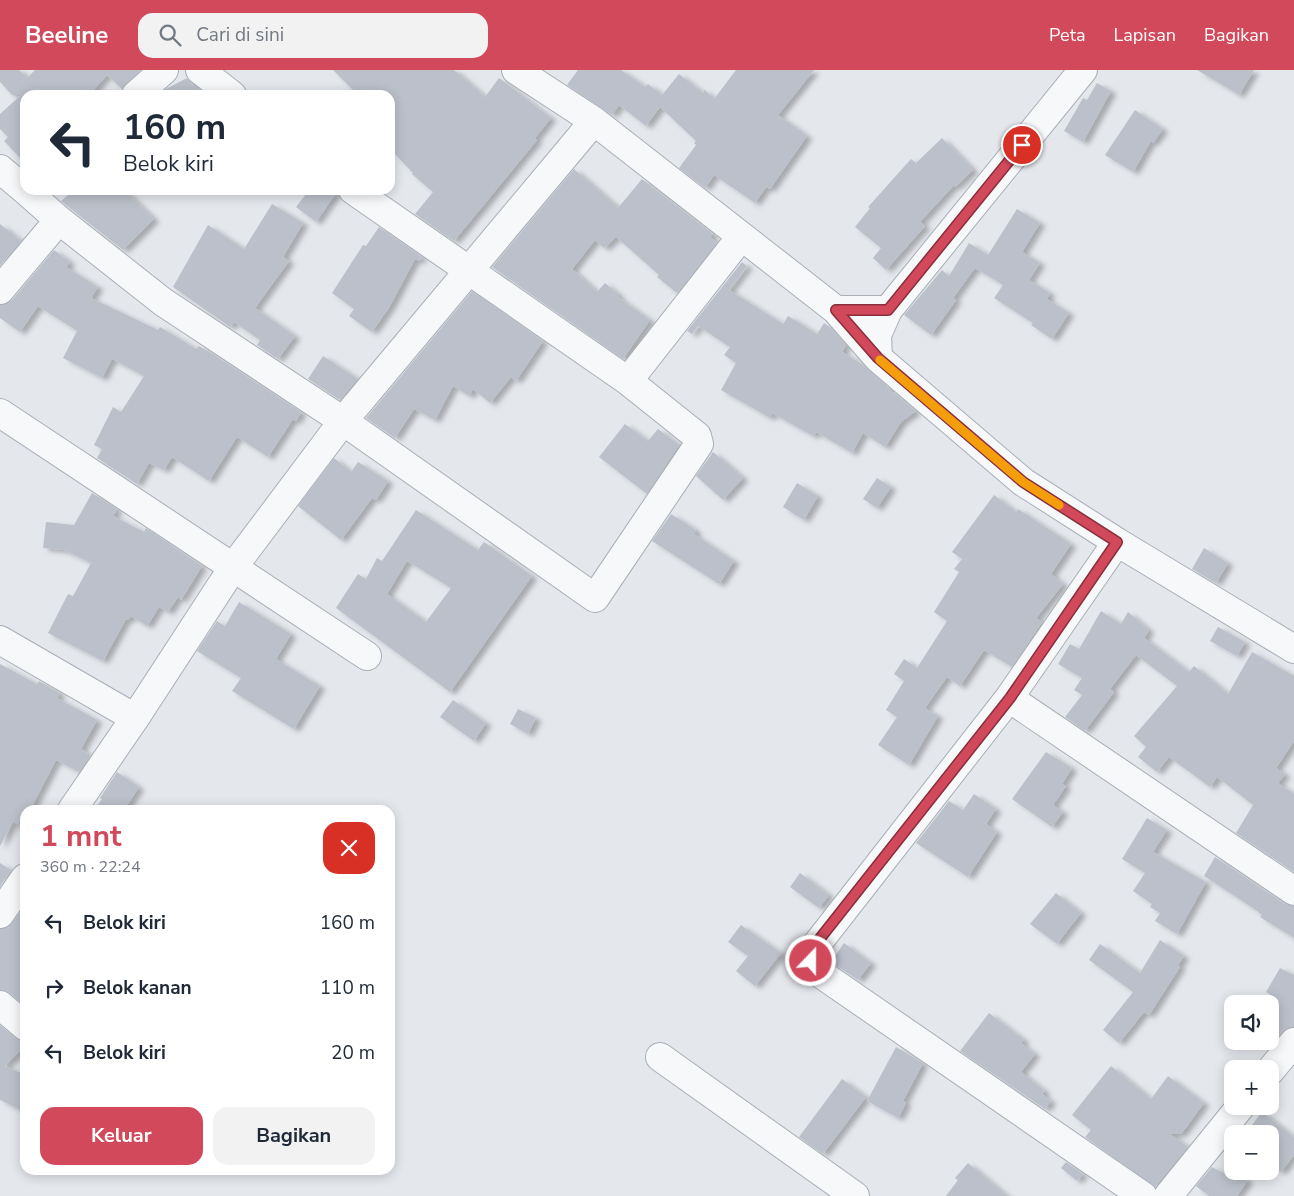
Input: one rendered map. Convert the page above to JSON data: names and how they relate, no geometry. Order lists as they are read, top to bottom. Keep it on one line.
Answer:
{"page":{"header":"Beeline","search":"Cari di sini","nav":["Peta","Lapisan","Bagikan"],"turn":["160 m","Belok kiri"],"heading":["1 mnt","360 m · 22:24"],"list":[{"name":"Belok kiri","value":"160 m"},{"name":"Belok kanan","value":"110 m"},{"name":"Belok kiri","value":"20 m"}],"map_buttons":["+","−"],"buttons":["Keluar","Bagikan"]}}
